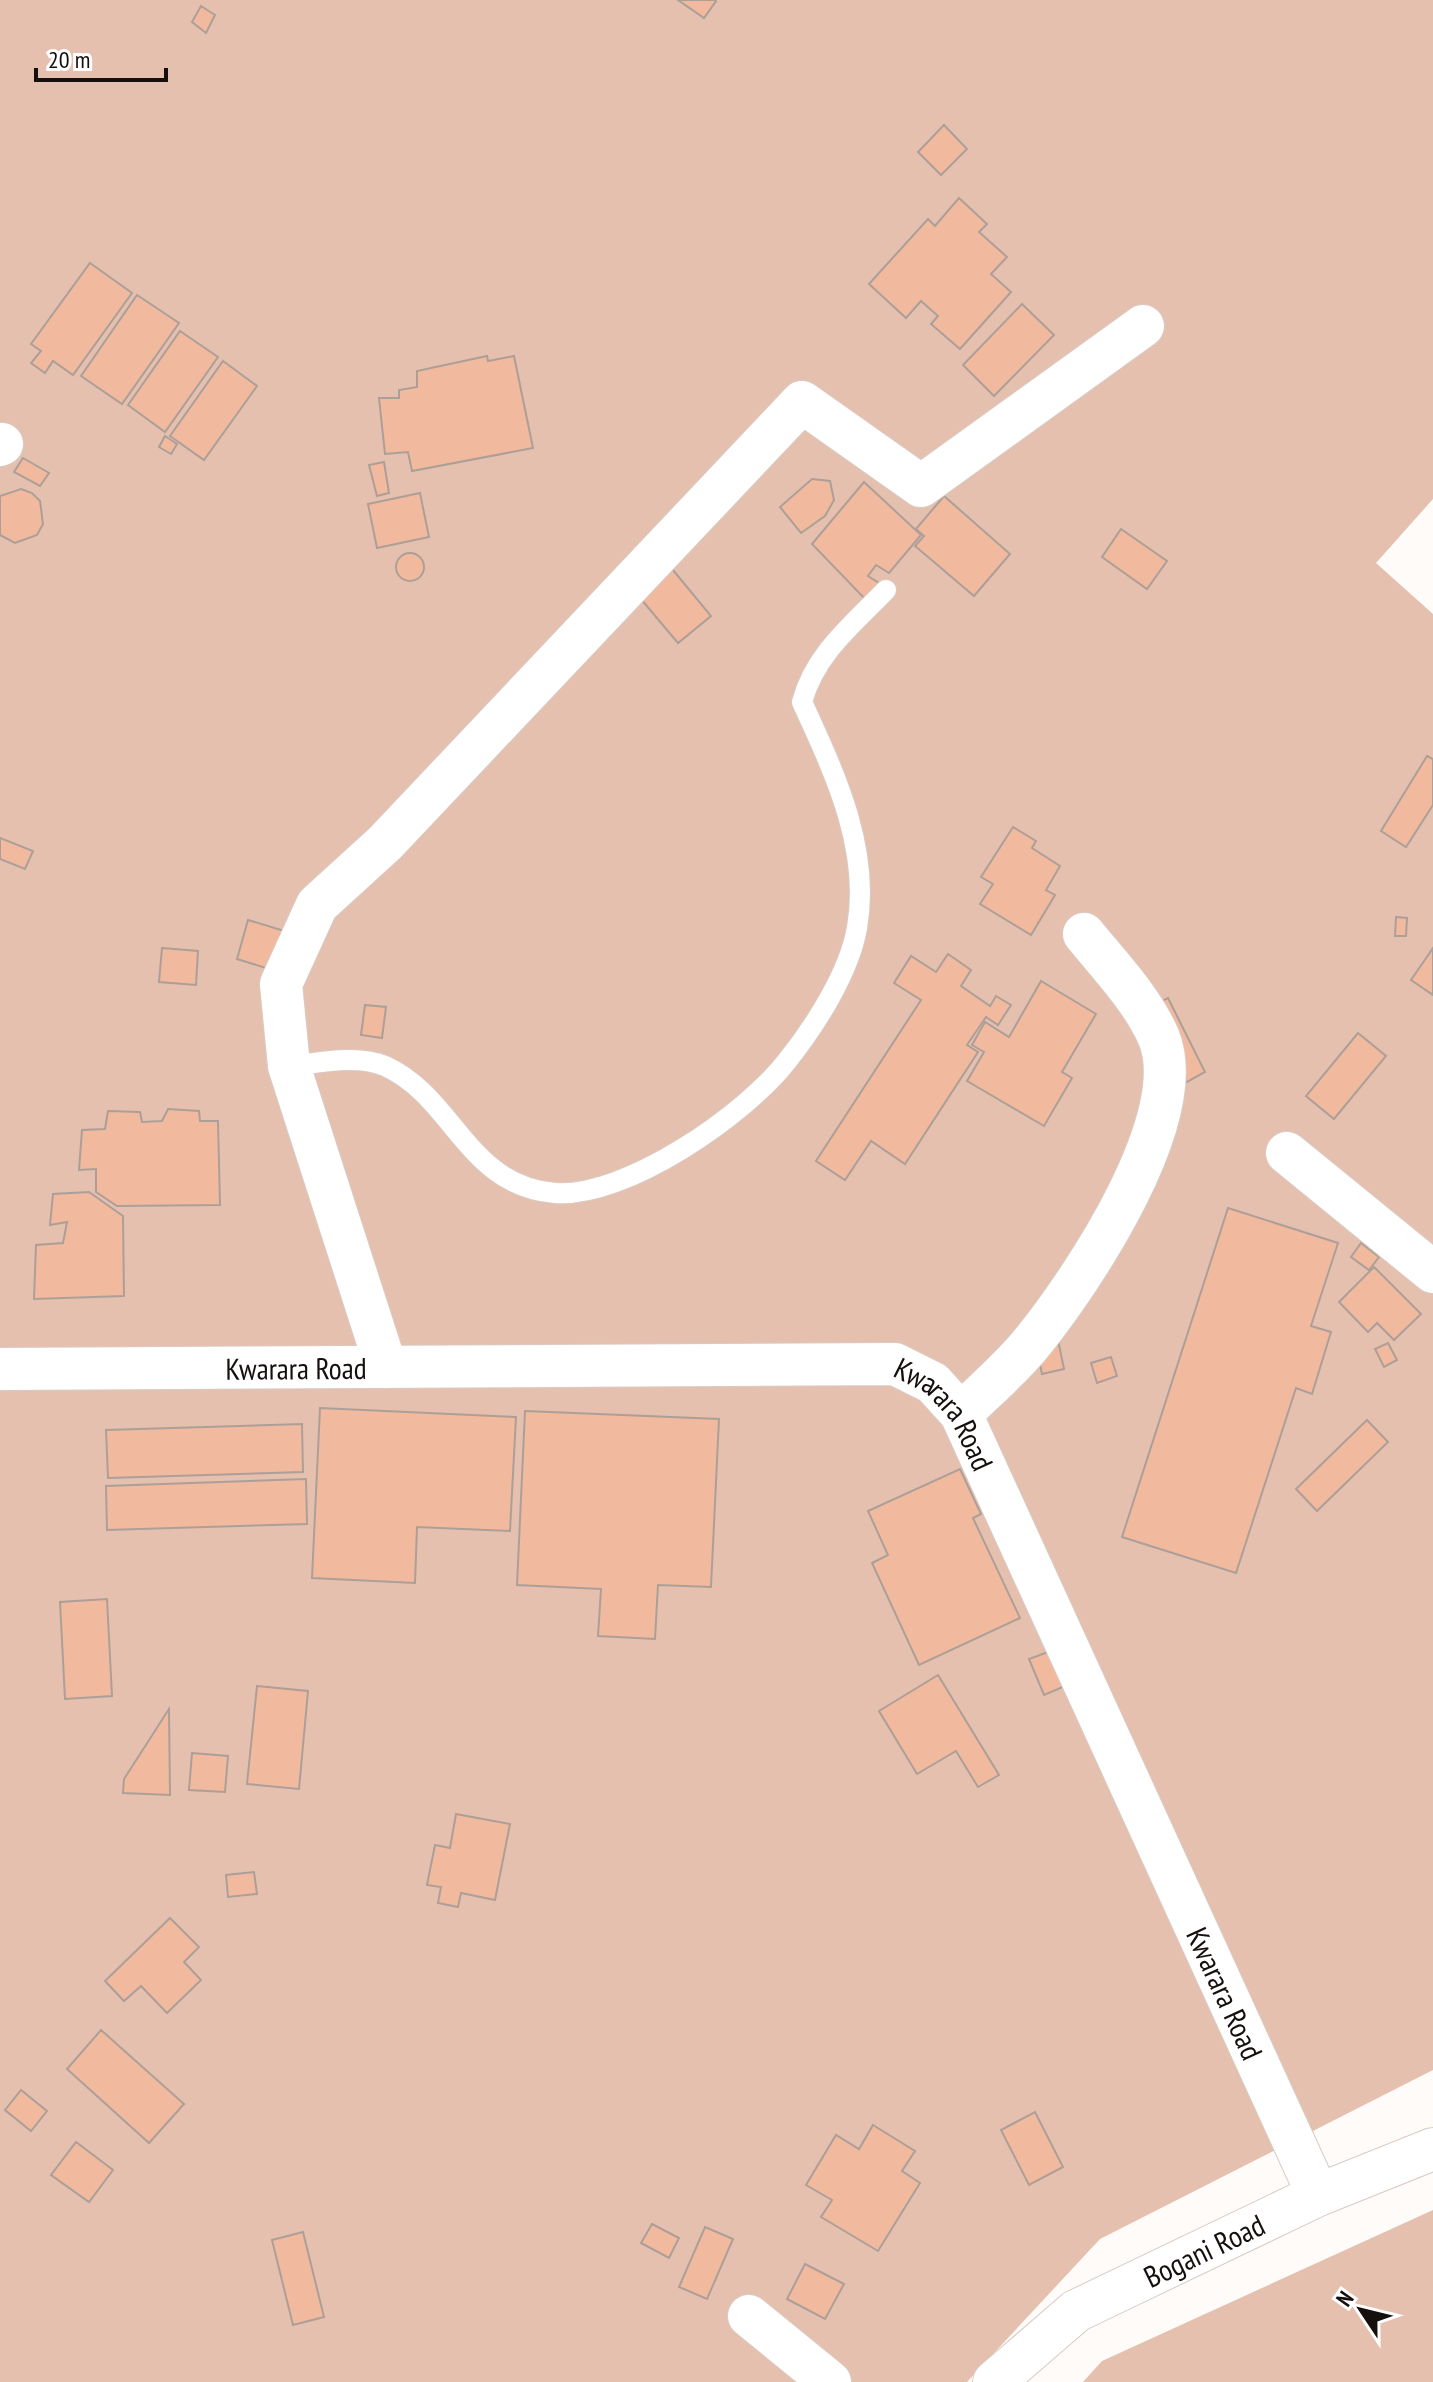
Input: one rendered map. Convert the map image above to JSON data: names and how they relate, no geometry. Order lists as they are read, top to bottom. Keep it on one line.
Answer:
{"streets":{"street":["Kwarara Road","Bogani Road"]},"crossings":[["Kwarara Road","Bogani Road"]],"scale_bar":"20 m","north":"top left"}
